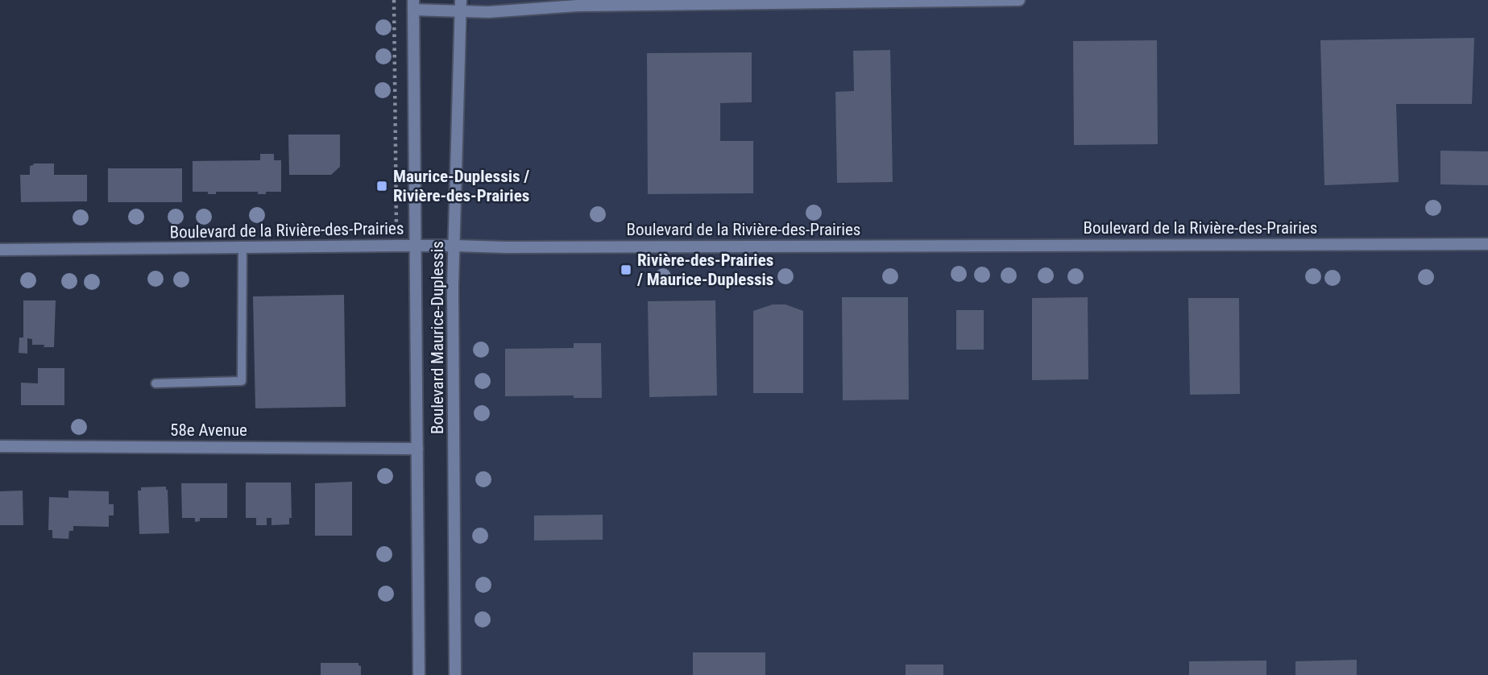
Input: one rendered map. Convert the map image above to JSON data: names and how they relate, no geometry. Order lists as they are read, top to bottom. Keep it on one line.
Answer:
{"streets":{"street":["Boulevard de la Rivière-des-Prairies","Boulevard Maurice-Duplessis","58e Avenue"]},"crossings":[["Boulevard de la Rivière-des-Prairies","Boulevard Maurice-Duplessis"],["Boulevard Maurice-Duplessis","58e Avenue"]],"places":{"transit":["Maurice-Duplessis / Rivière-des-Prairies","Rivière-des-Prairies / Maurice-Duplessis"]}}
